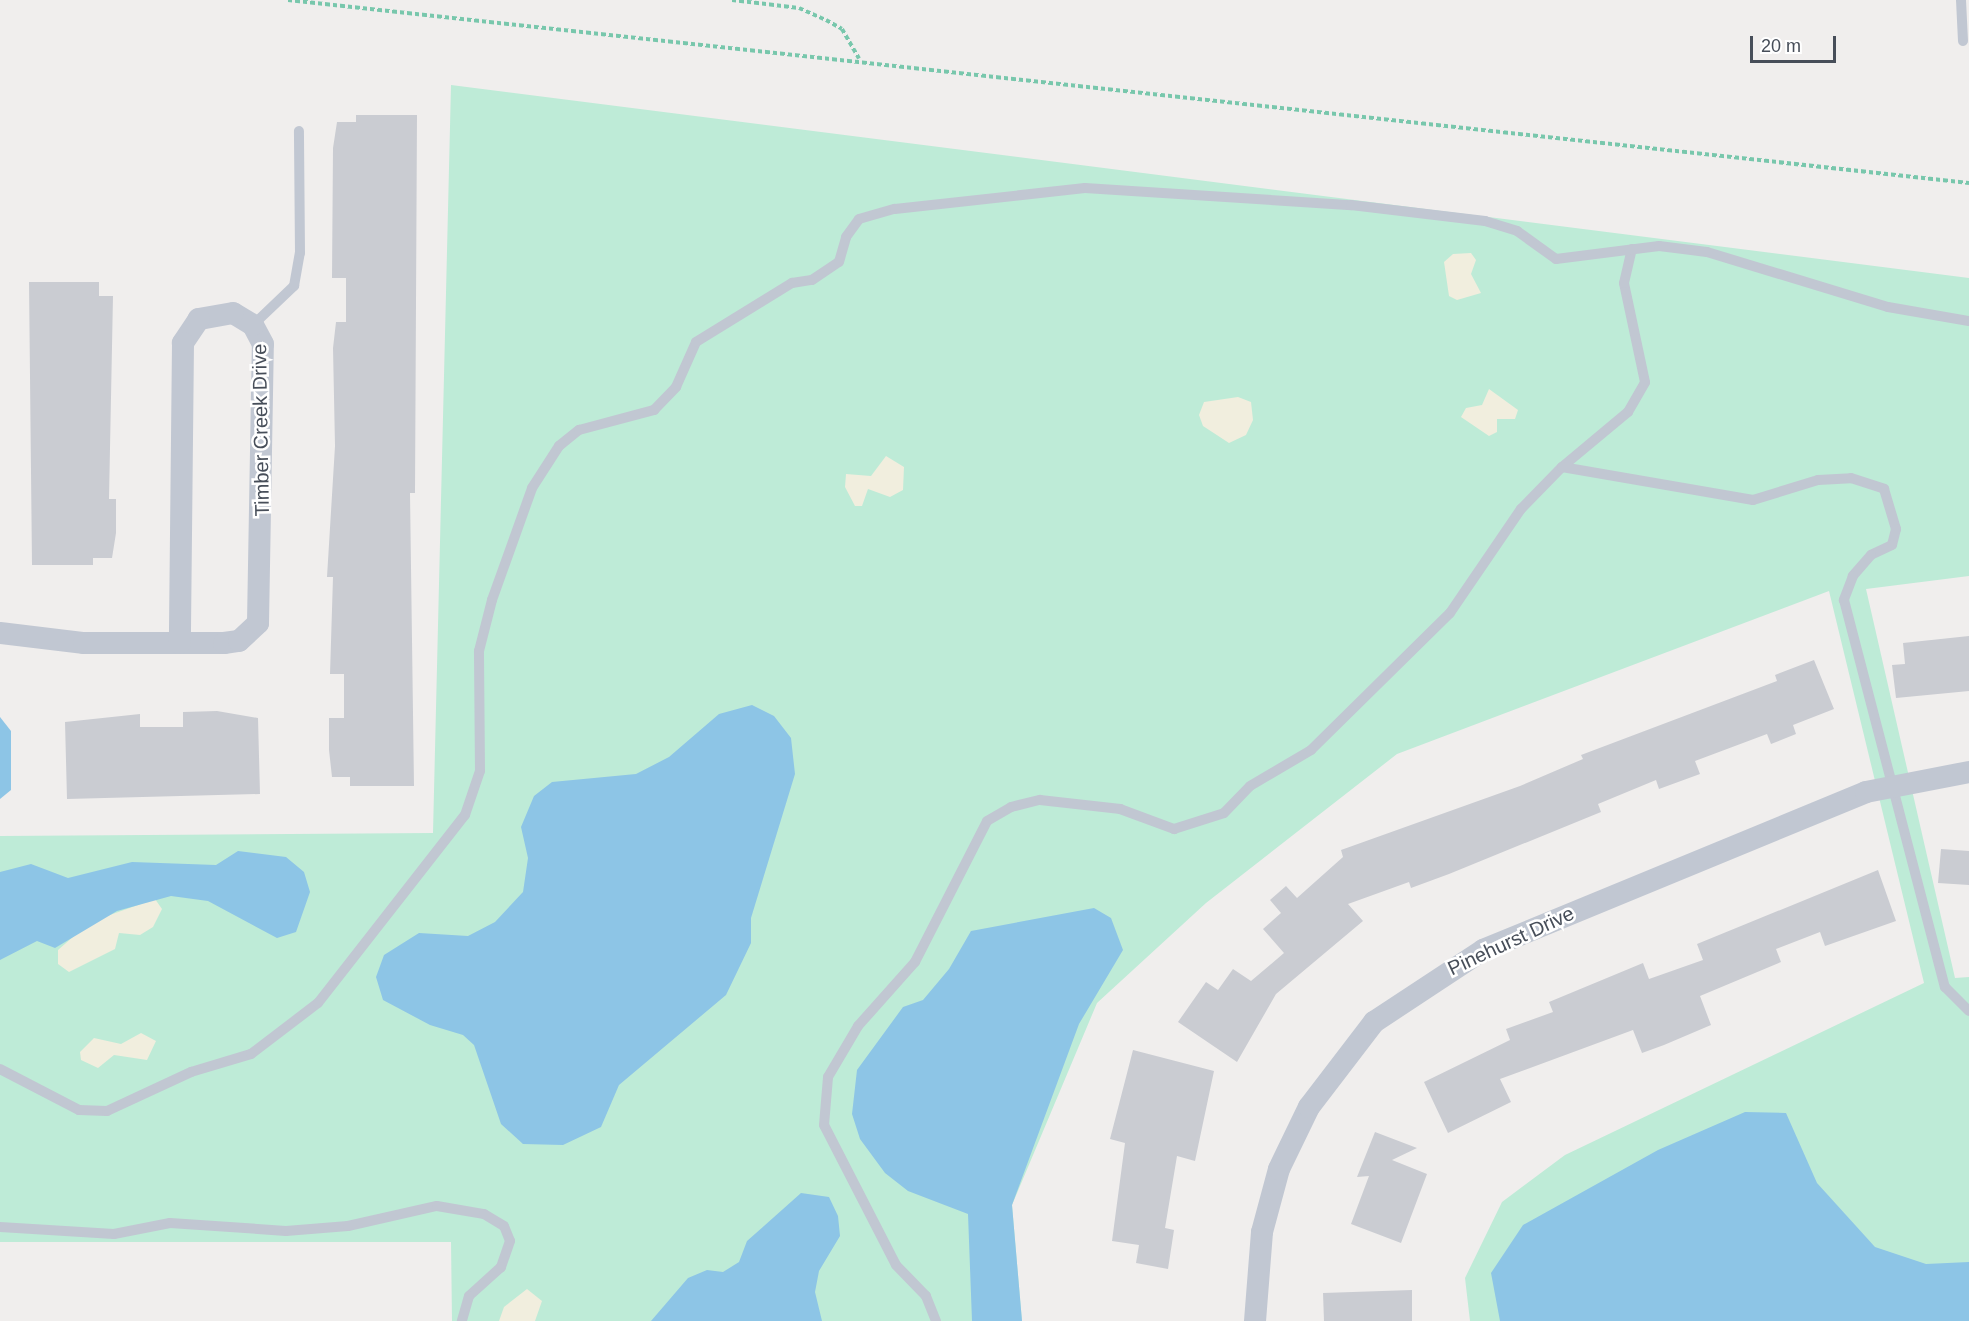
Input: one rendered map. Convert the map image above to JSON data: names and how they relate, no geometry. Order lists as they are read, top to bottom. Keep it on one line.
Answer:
{"streets":{"street":["Timber Creek Drive","Pinehurst Drive"]},"scale_bar":"20 m"}
